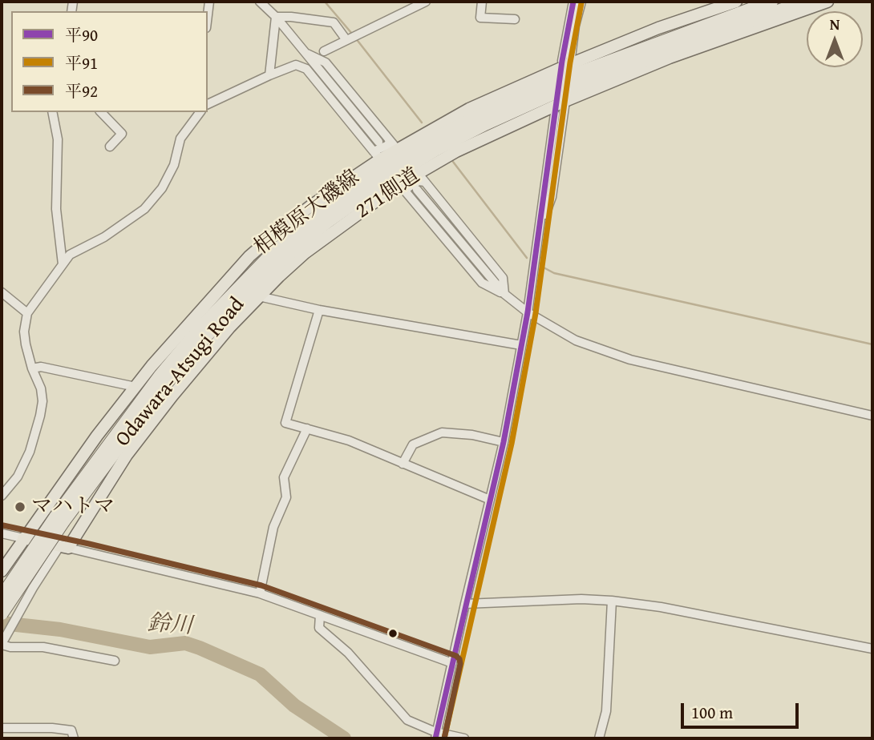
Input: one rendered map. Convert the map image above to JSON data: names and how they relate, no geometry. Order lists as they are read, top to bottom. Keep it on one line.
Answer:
{"streets":{"highway":["Odawara-Atsugi Road"],"main road":["271側道","相模原大磯線"]},"water":["鈴川"],"places":["マハトマ"],"lines":["transit line 平90","transit line 平91","transit line 平92"],"legend":["平90","平91","平92"],"scale_bar":"100 m","north":"top"}
